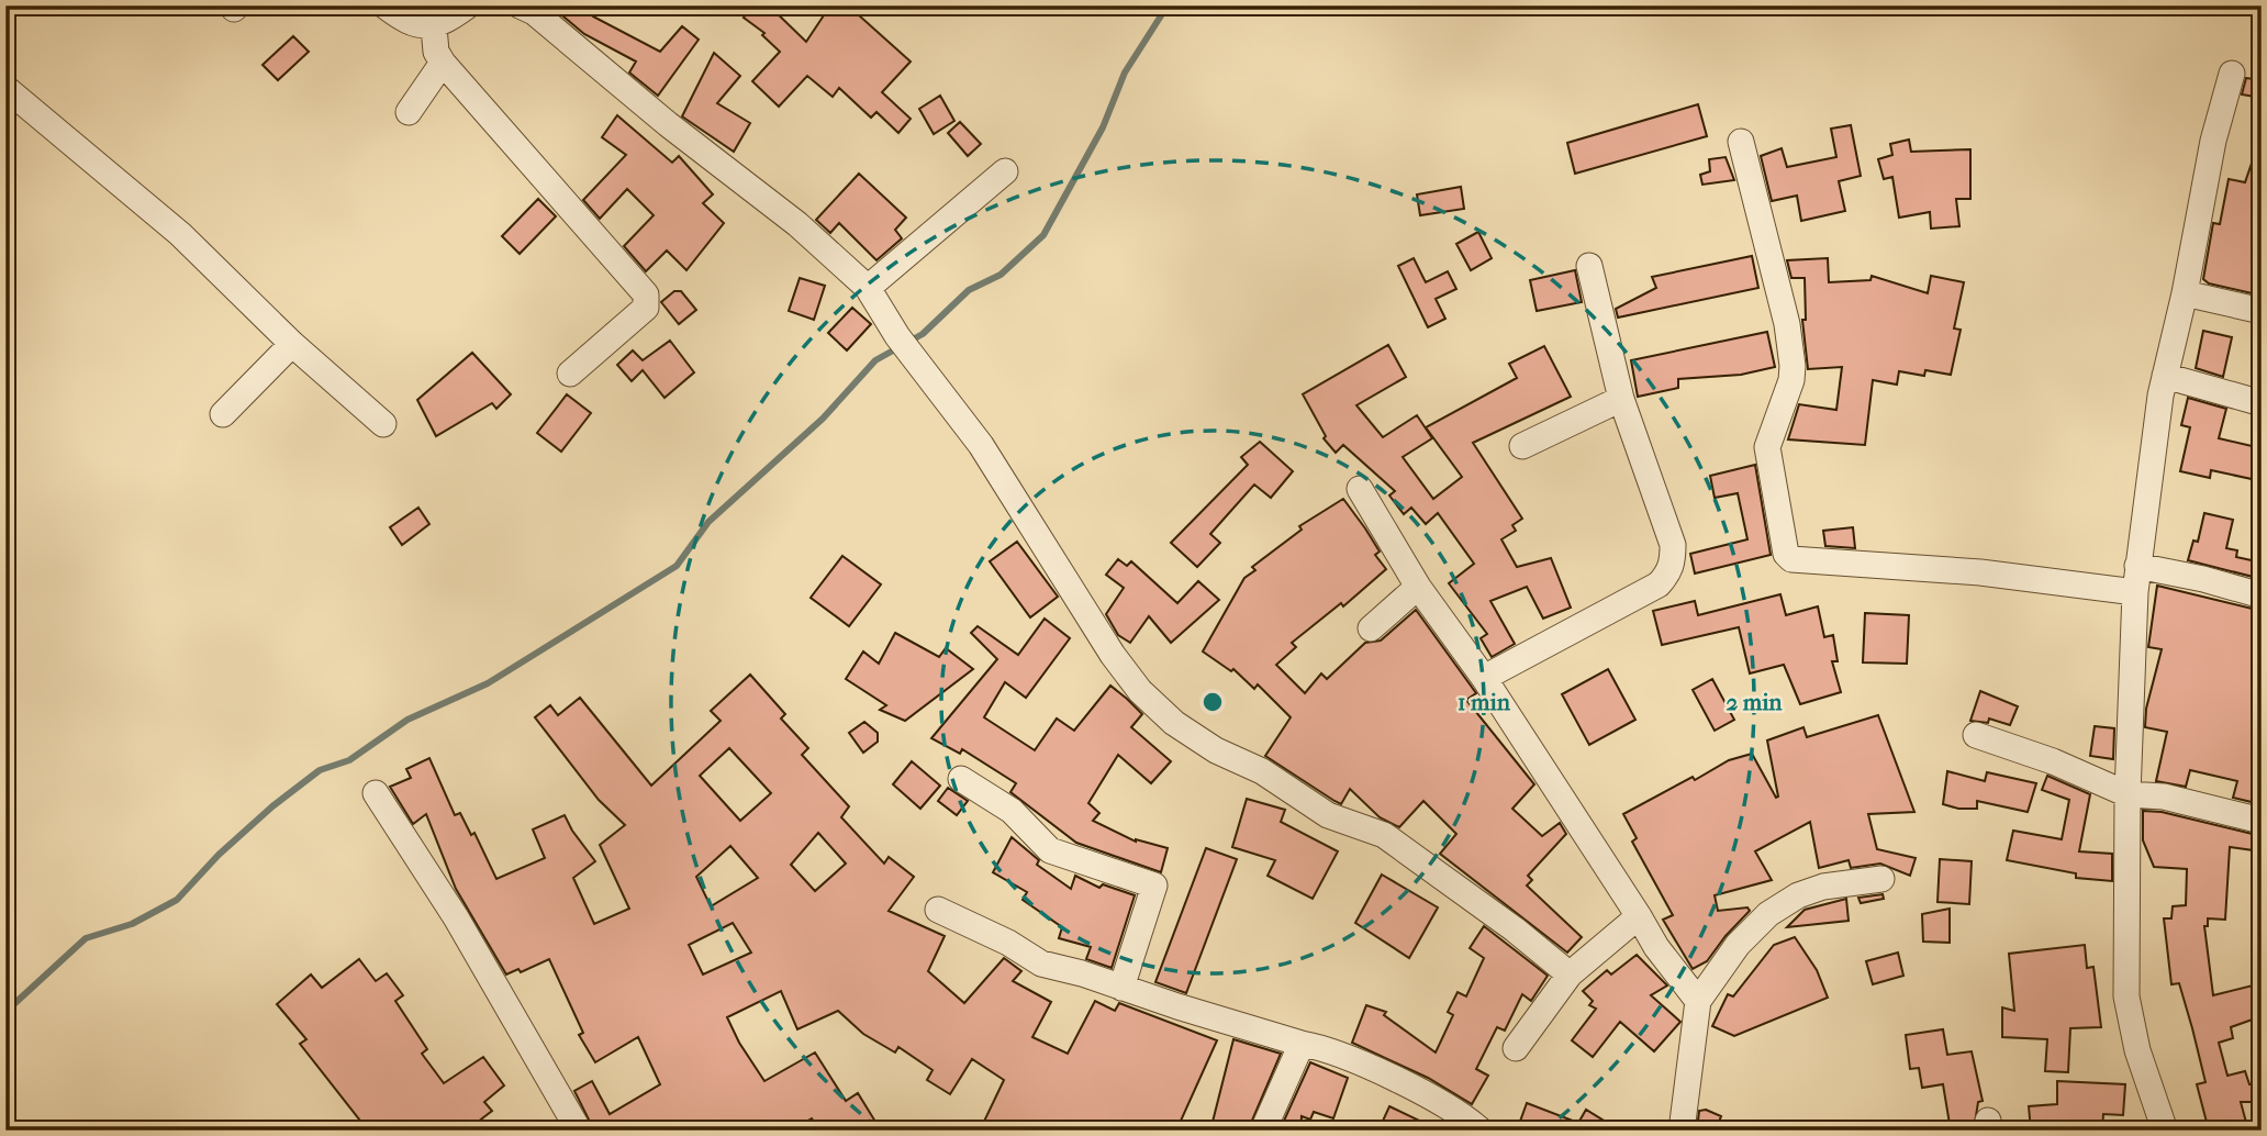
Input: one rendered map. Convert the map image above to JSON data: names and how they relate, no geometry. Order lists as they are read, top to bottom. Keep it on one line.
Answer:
{"rings":["1 min","2 min"]}
